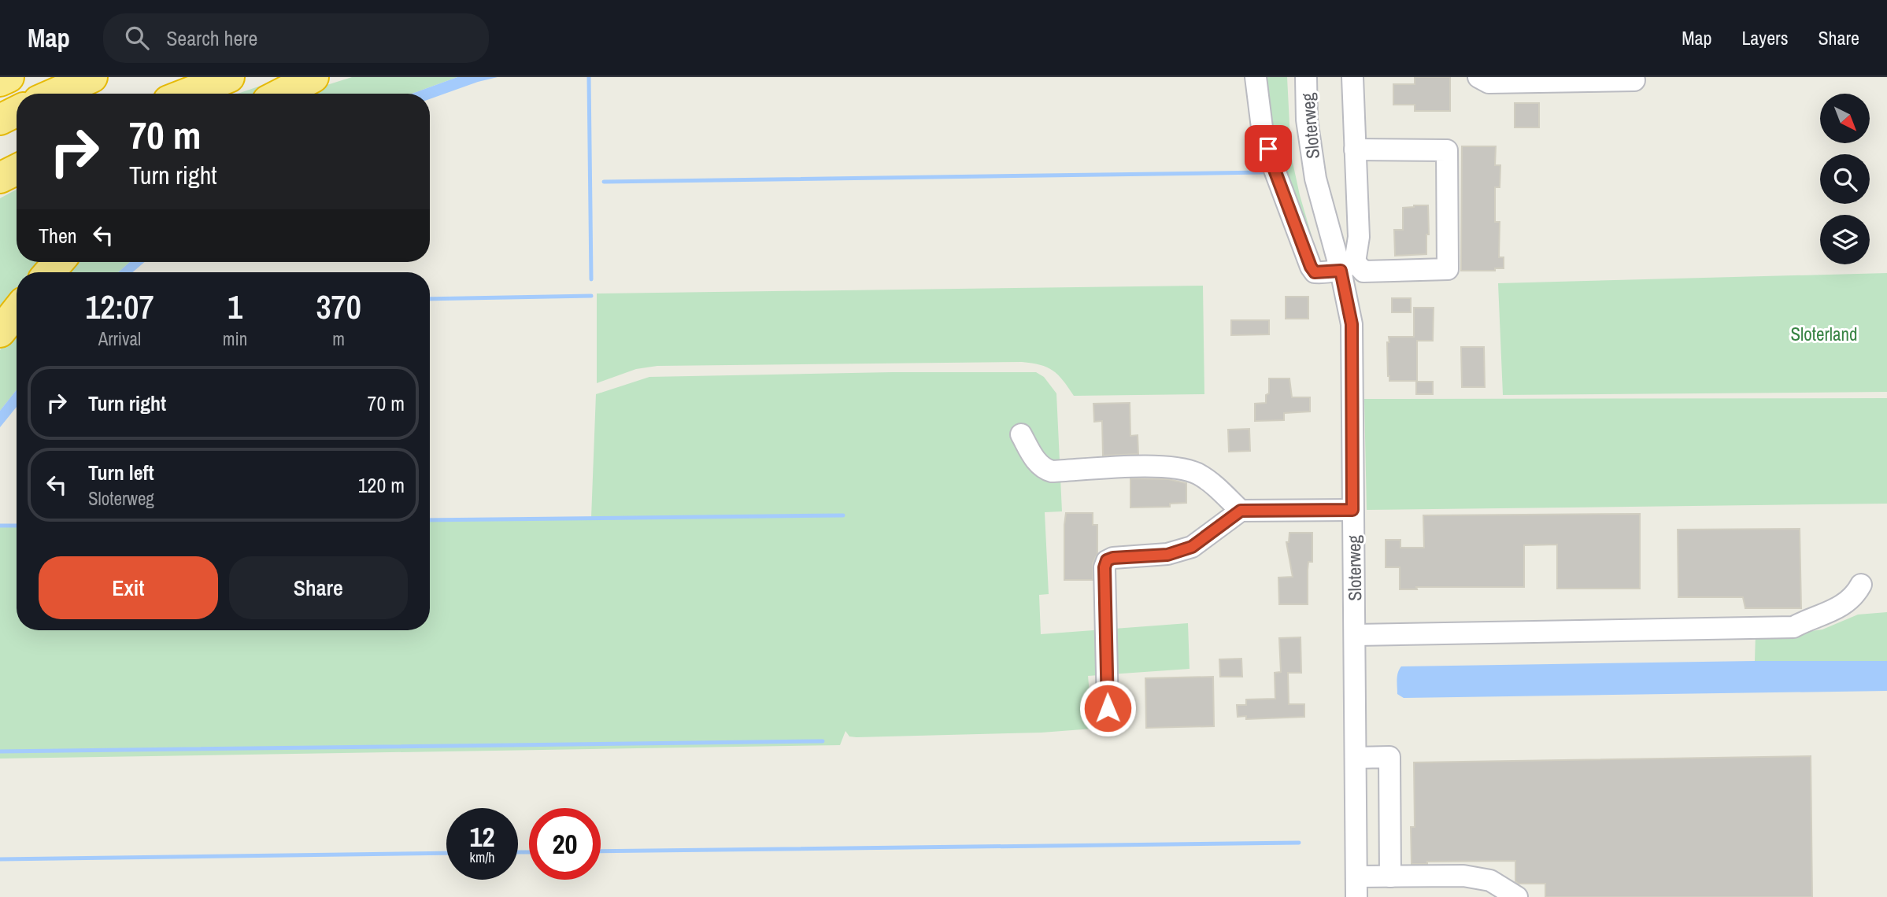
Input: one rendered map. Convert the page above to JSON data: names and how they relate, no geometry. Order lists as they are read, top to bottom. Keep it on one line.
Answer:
{"streets":{"street":["Sloterweg"]},"parks":["Sloterland"],"north":"bottom right","page":{"header":"Map","search":"Search here","nav":["Map","Layers","Share"],"turn":["70 m","Turn right"],"then":"Then","eta":["12:07","Arrival","1","min","370","m"],"list":[{"name":"Turn right","value":"70 m"},{"name":"Turn left","note":"Sloterweg","value":"120 m"}],"buttons":["Exit","Share"],"speed":"12 km/h","limit":"20"}}
